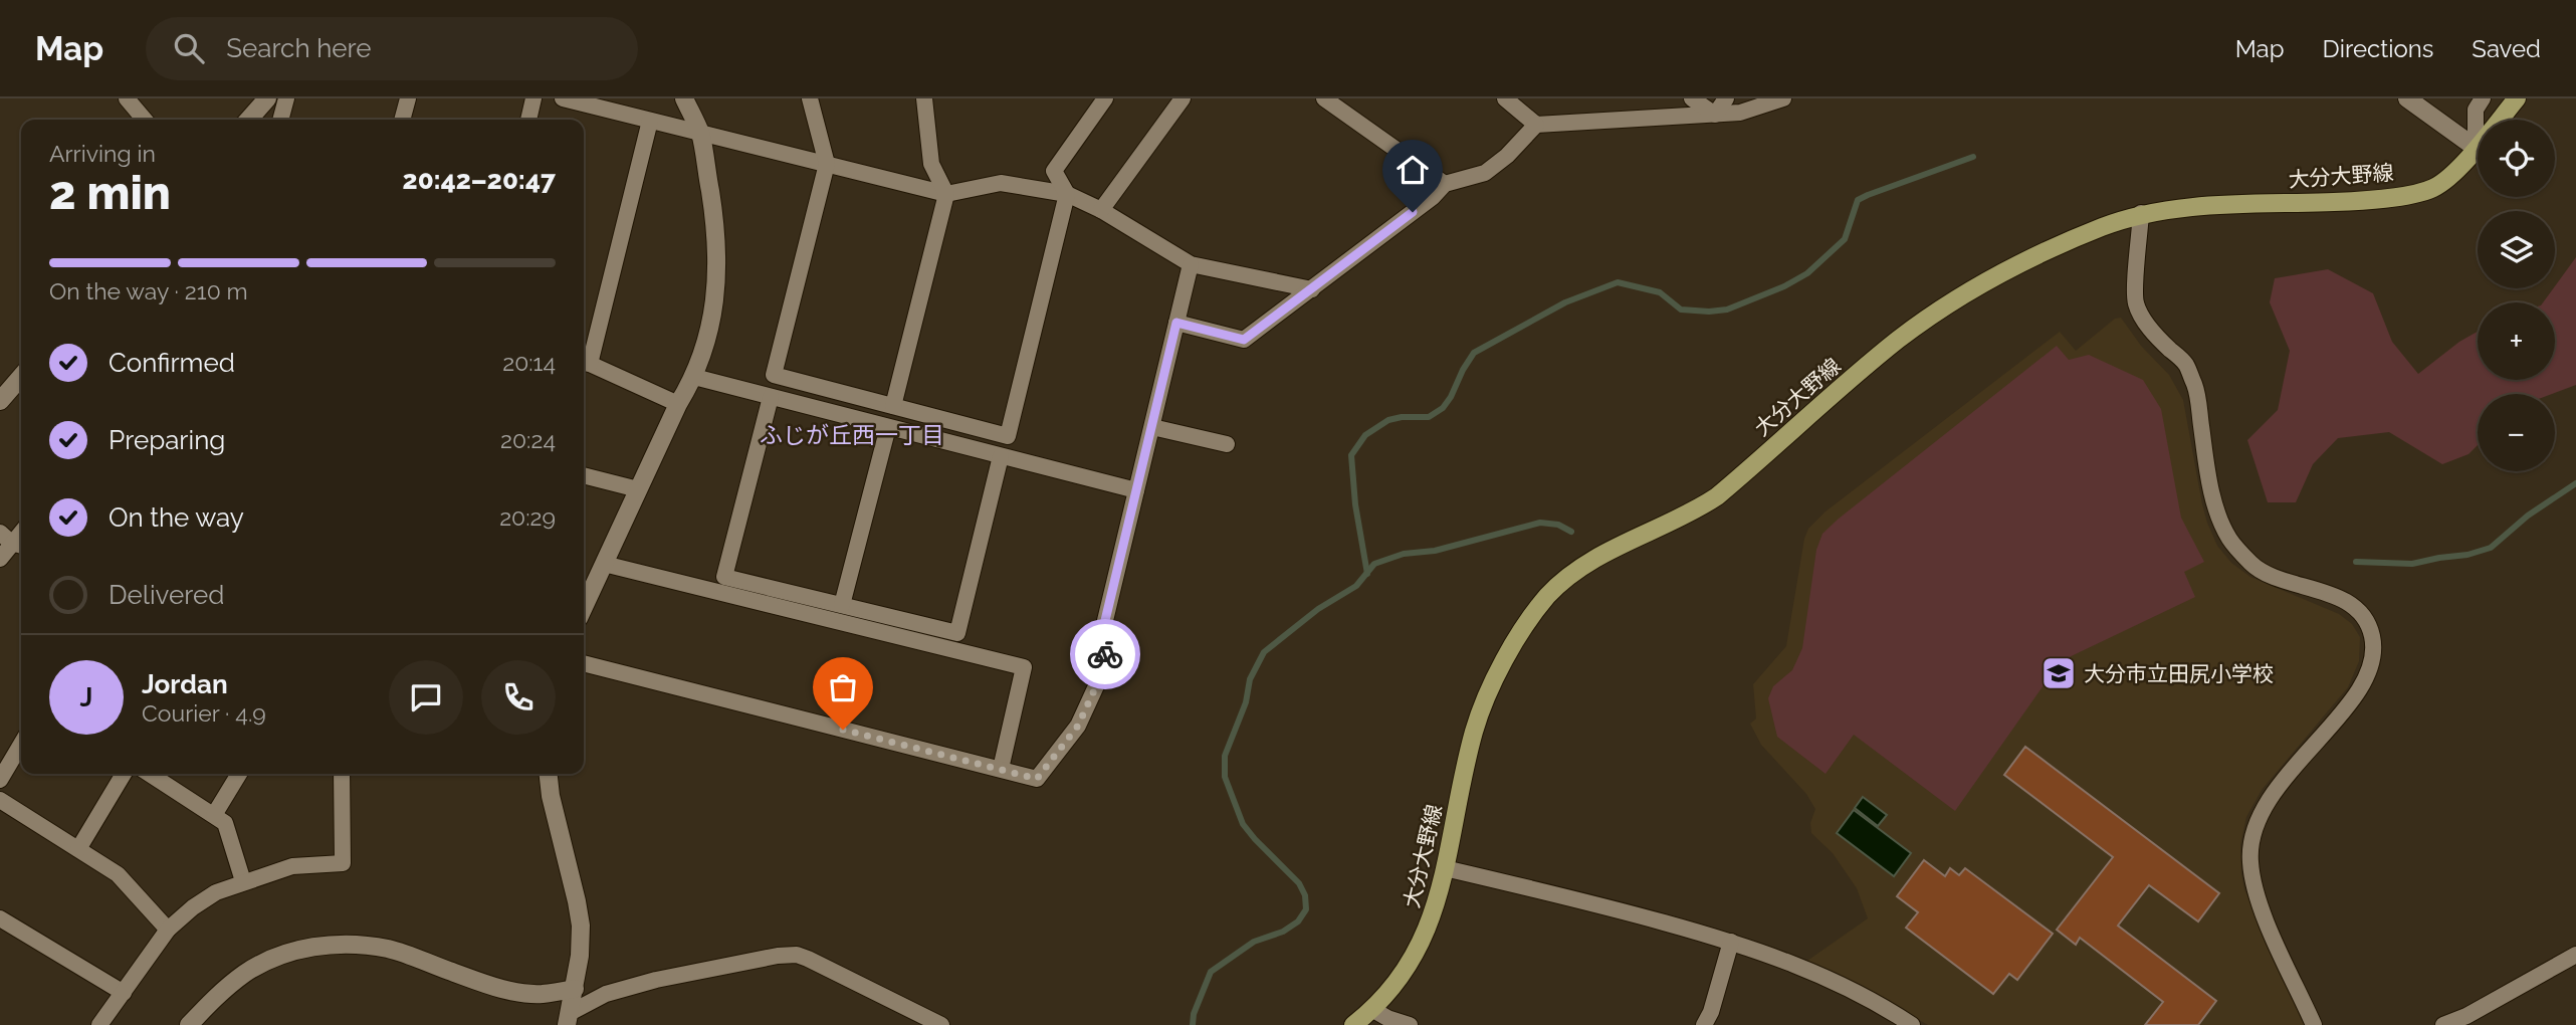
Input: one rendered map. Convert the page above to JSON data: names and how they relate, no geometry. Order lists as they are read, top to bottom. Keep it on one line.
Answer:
{"streets":{"main road":["大分大野線"]},"districts":["ふじが丘西一丁目"],"places":{"school or university":["大分市立田尻小学校"]},"page":{"header":"Map","search":"Search here","nav":["Map","Directions","Saved"],"map_buttons":["+","−"],"heading":["2 min","Arriving in","20:42–20:47"],"panel":["Jordan","Courier · 4.9"],"bar":"On the way · 210 m","list":[["Confirmed","20:14"],["Preparing","20:24"],["On the way","20:29"],"Delivered"],"round":"J"}}
